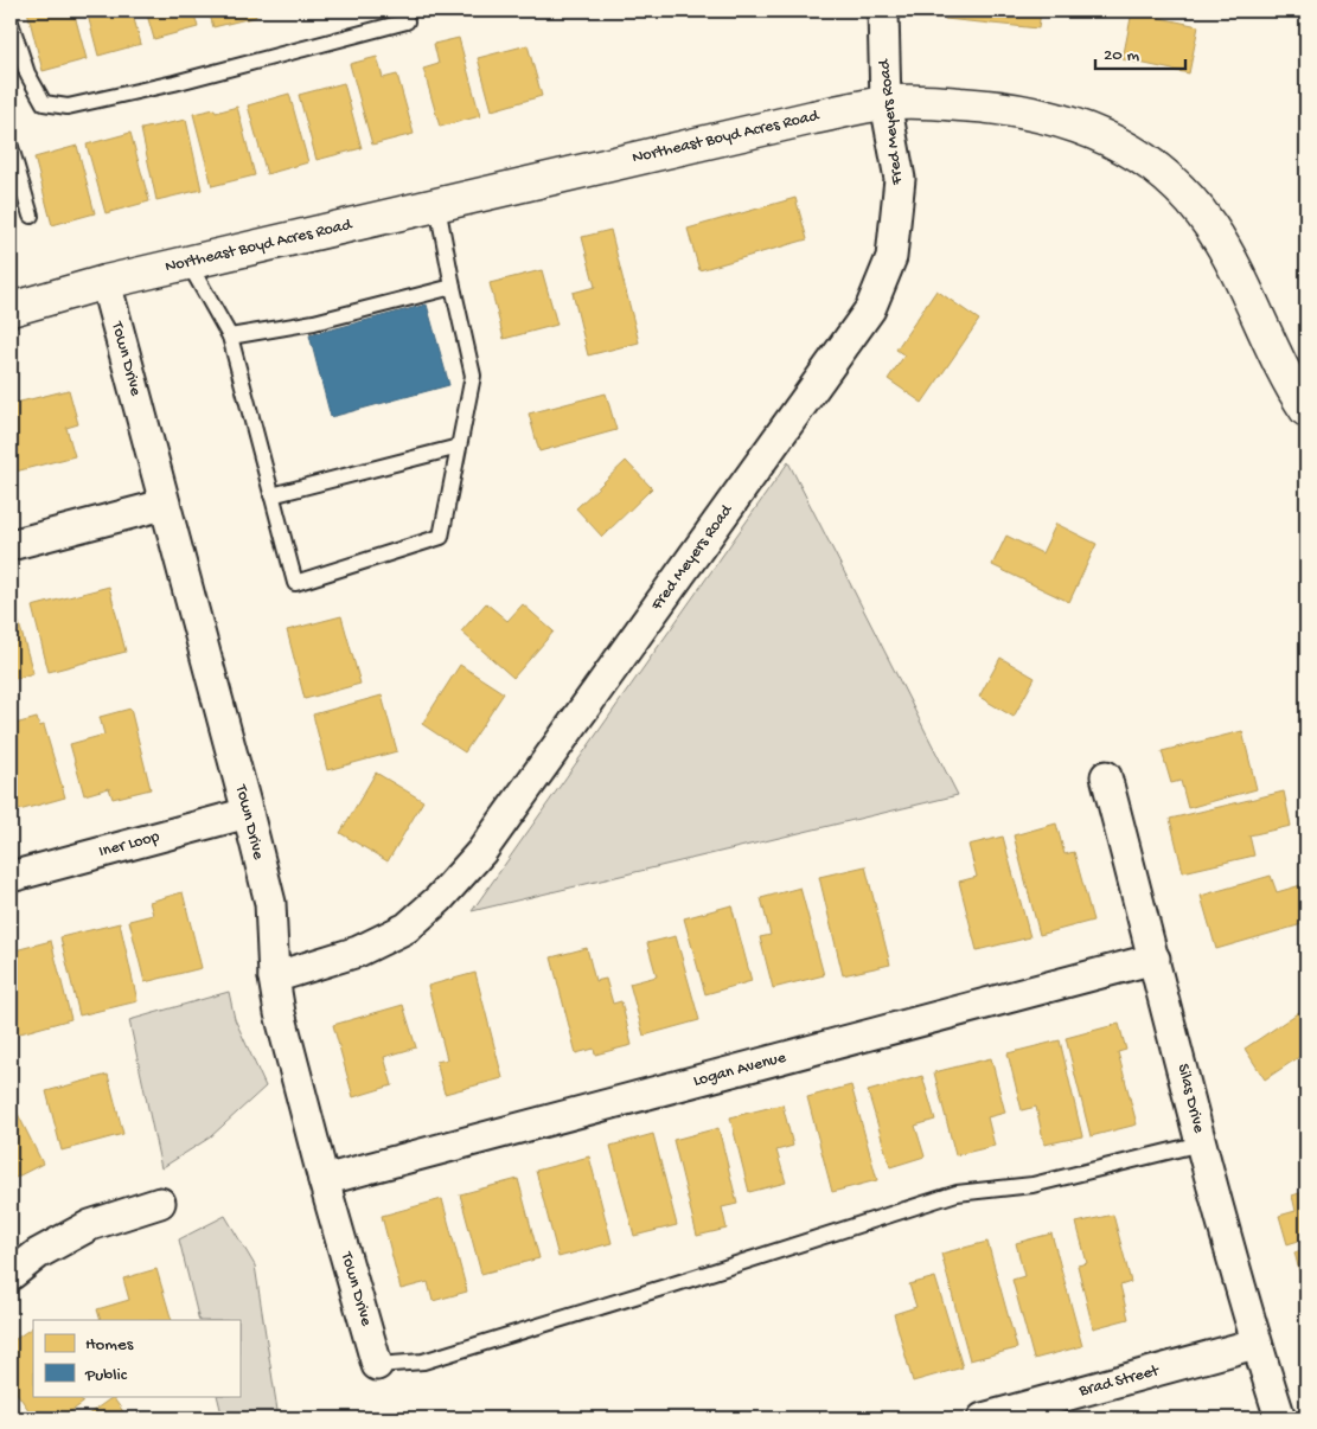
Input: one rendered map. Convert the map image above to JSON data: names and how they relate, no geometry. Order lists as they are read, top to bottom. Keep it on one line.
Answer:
{"streets":{"street":["Fred Meyers Road","Northeast Boyd Acres Road","Town Drive","Iner Loop","Logan Avenue","Silas Drive","Brad Street"]},"crossings":[["Fred Meyers Road","Northeast Boyd Acres Road"],["Fred Meyers Road","Town Drive"],["Northeast Boyd Acres Road","Town Drive"],["Town Drive","Iner Loop"],["Town Drive","Logan Avenue"],["Logan Avenue","Silas Drive"],["Silas Drive","Brad Street"]],"legend":["Homes","Public"],"scale_bar":"20 m"}
